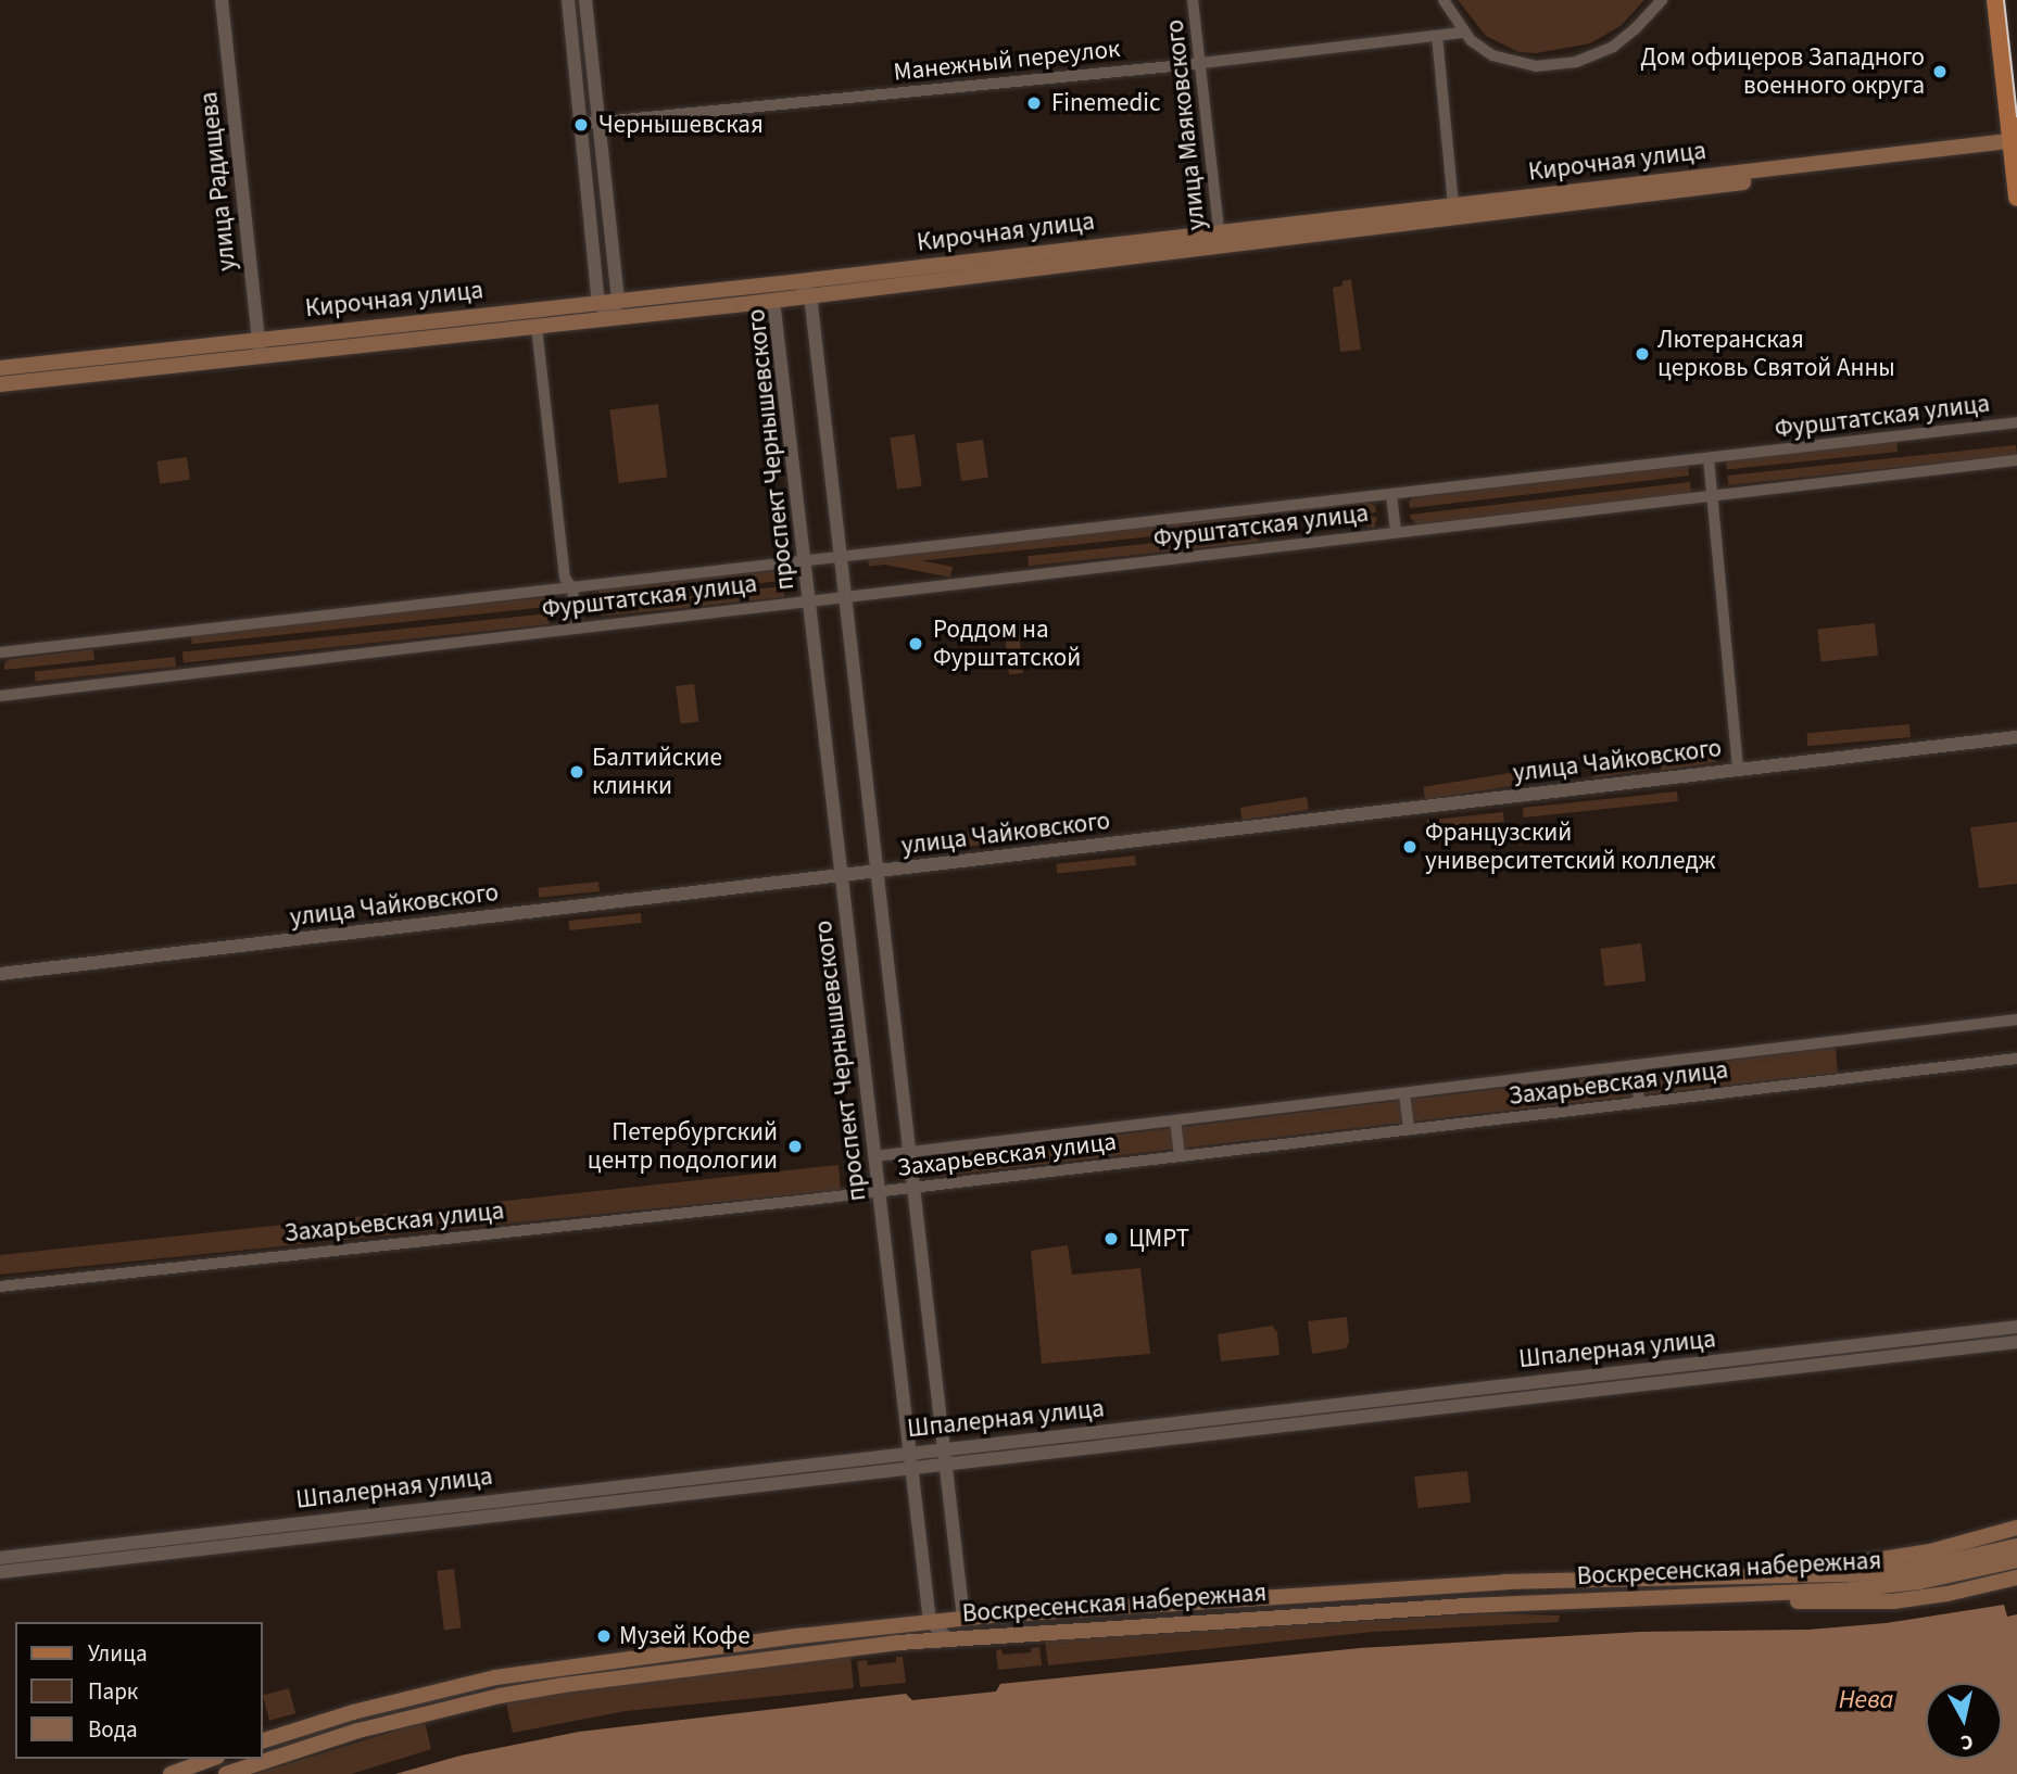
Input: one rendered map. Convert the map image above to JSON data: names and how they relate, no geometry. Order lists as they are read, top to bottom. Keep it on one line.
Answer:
{"streets":{"main road":["Кирочная улица","Воскресенская набережная"],"street":["Манежный переулок","улица Маяковского","улица Радищева","Фурштатская улица","проспект Чернышевского","улица Чайковского","Захарьевская улица","Шпалерная улица"]},"crossings":[["Манежный переулок","улица Маяковского"],["улица Маяковского","Кирочная улица"],["Кирочная улица","улица Радищева"],["Кирочная улица","проспект Чернышевского"],["Фурштатская улица","проспект Чернышевского"],["проспект Чернышевского","улица Чайковского"],["проспект Чернышевского","Захарьевская улица"],["проспект Чернышевского","Шпалерная улица"],["проспект Чернышевского","Воскресенская набережная"]],"water":["Нева"],"places":["Дом офицеров Западного военного округа","Finemedic","Чернышевская","Лютеранская церковь Святой Анны","Роддом на Фурштатской","Балтийские клинки","Французский университетский колледж","Петербургский центр подологии","ЦМРТ","Музей Кофе"],"legend":["Улица","Парк","Вода"],"north":"bottom"}
